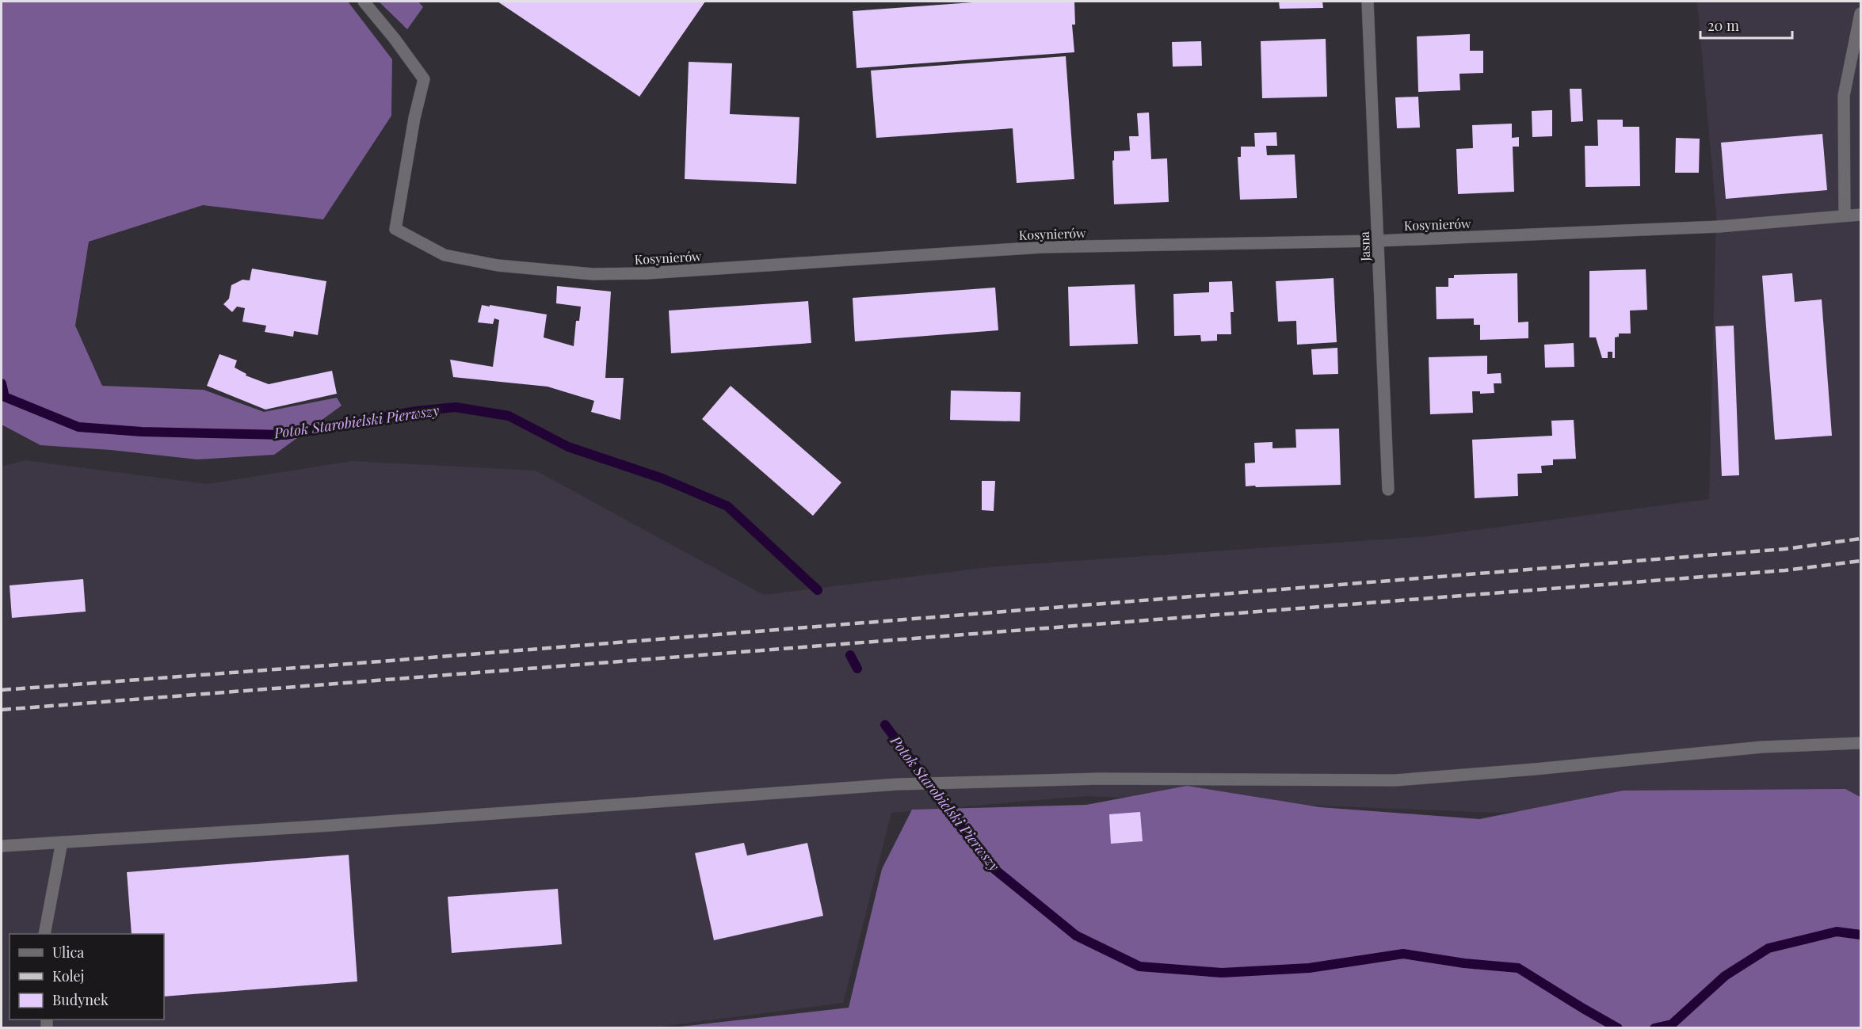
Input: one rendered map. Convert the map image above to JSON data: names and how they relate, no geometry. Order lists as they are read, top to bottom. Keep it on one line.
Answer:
{"streets":{"street":["Kosynierów","Jasna"]},"crossings":[["Kosynierów","Jasna"]],"water":["Potok Starobielski Pierwszy"],"legend":["Ulica","Kolej","Budynek"],"scale_bar":"20 m"}
